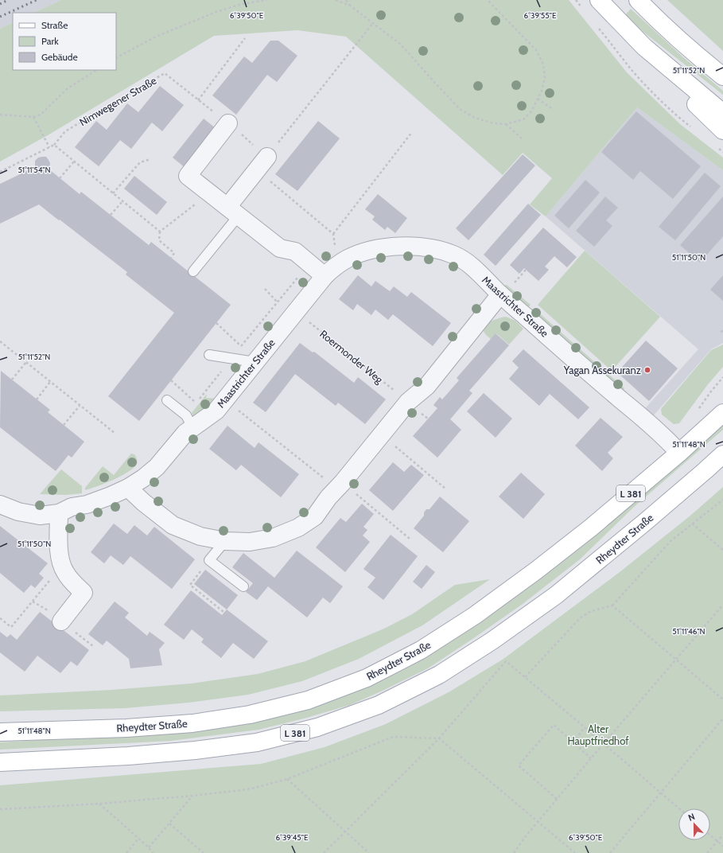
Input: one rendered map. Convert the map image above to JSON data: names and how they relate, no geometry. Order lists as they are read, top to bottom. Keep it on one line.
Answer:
{"streets":{"main road":["L 381","Rheydter Straße"],"street":["Maastrichter Straße"],"path":["Nimwegener Straße","Roermonder Weg"]},"crossings":[["Maastrichter Straße","Roermonder Weg"],["Maastrichter Straße","Rheydter Straße"]],"parks":["Alter Hauptfriedhof"],"places":["Yagan Assekuranz"],"legend":["Straße","Park","Gebäude"],"north":"top","coordinates":["6°39'50\"E","6°39'55\"E","51°11'52\"N","51°11'54\"N","51°11'50\"N","51°11'48\"N","51°11'46\"N","6°39'45\"E"]}
